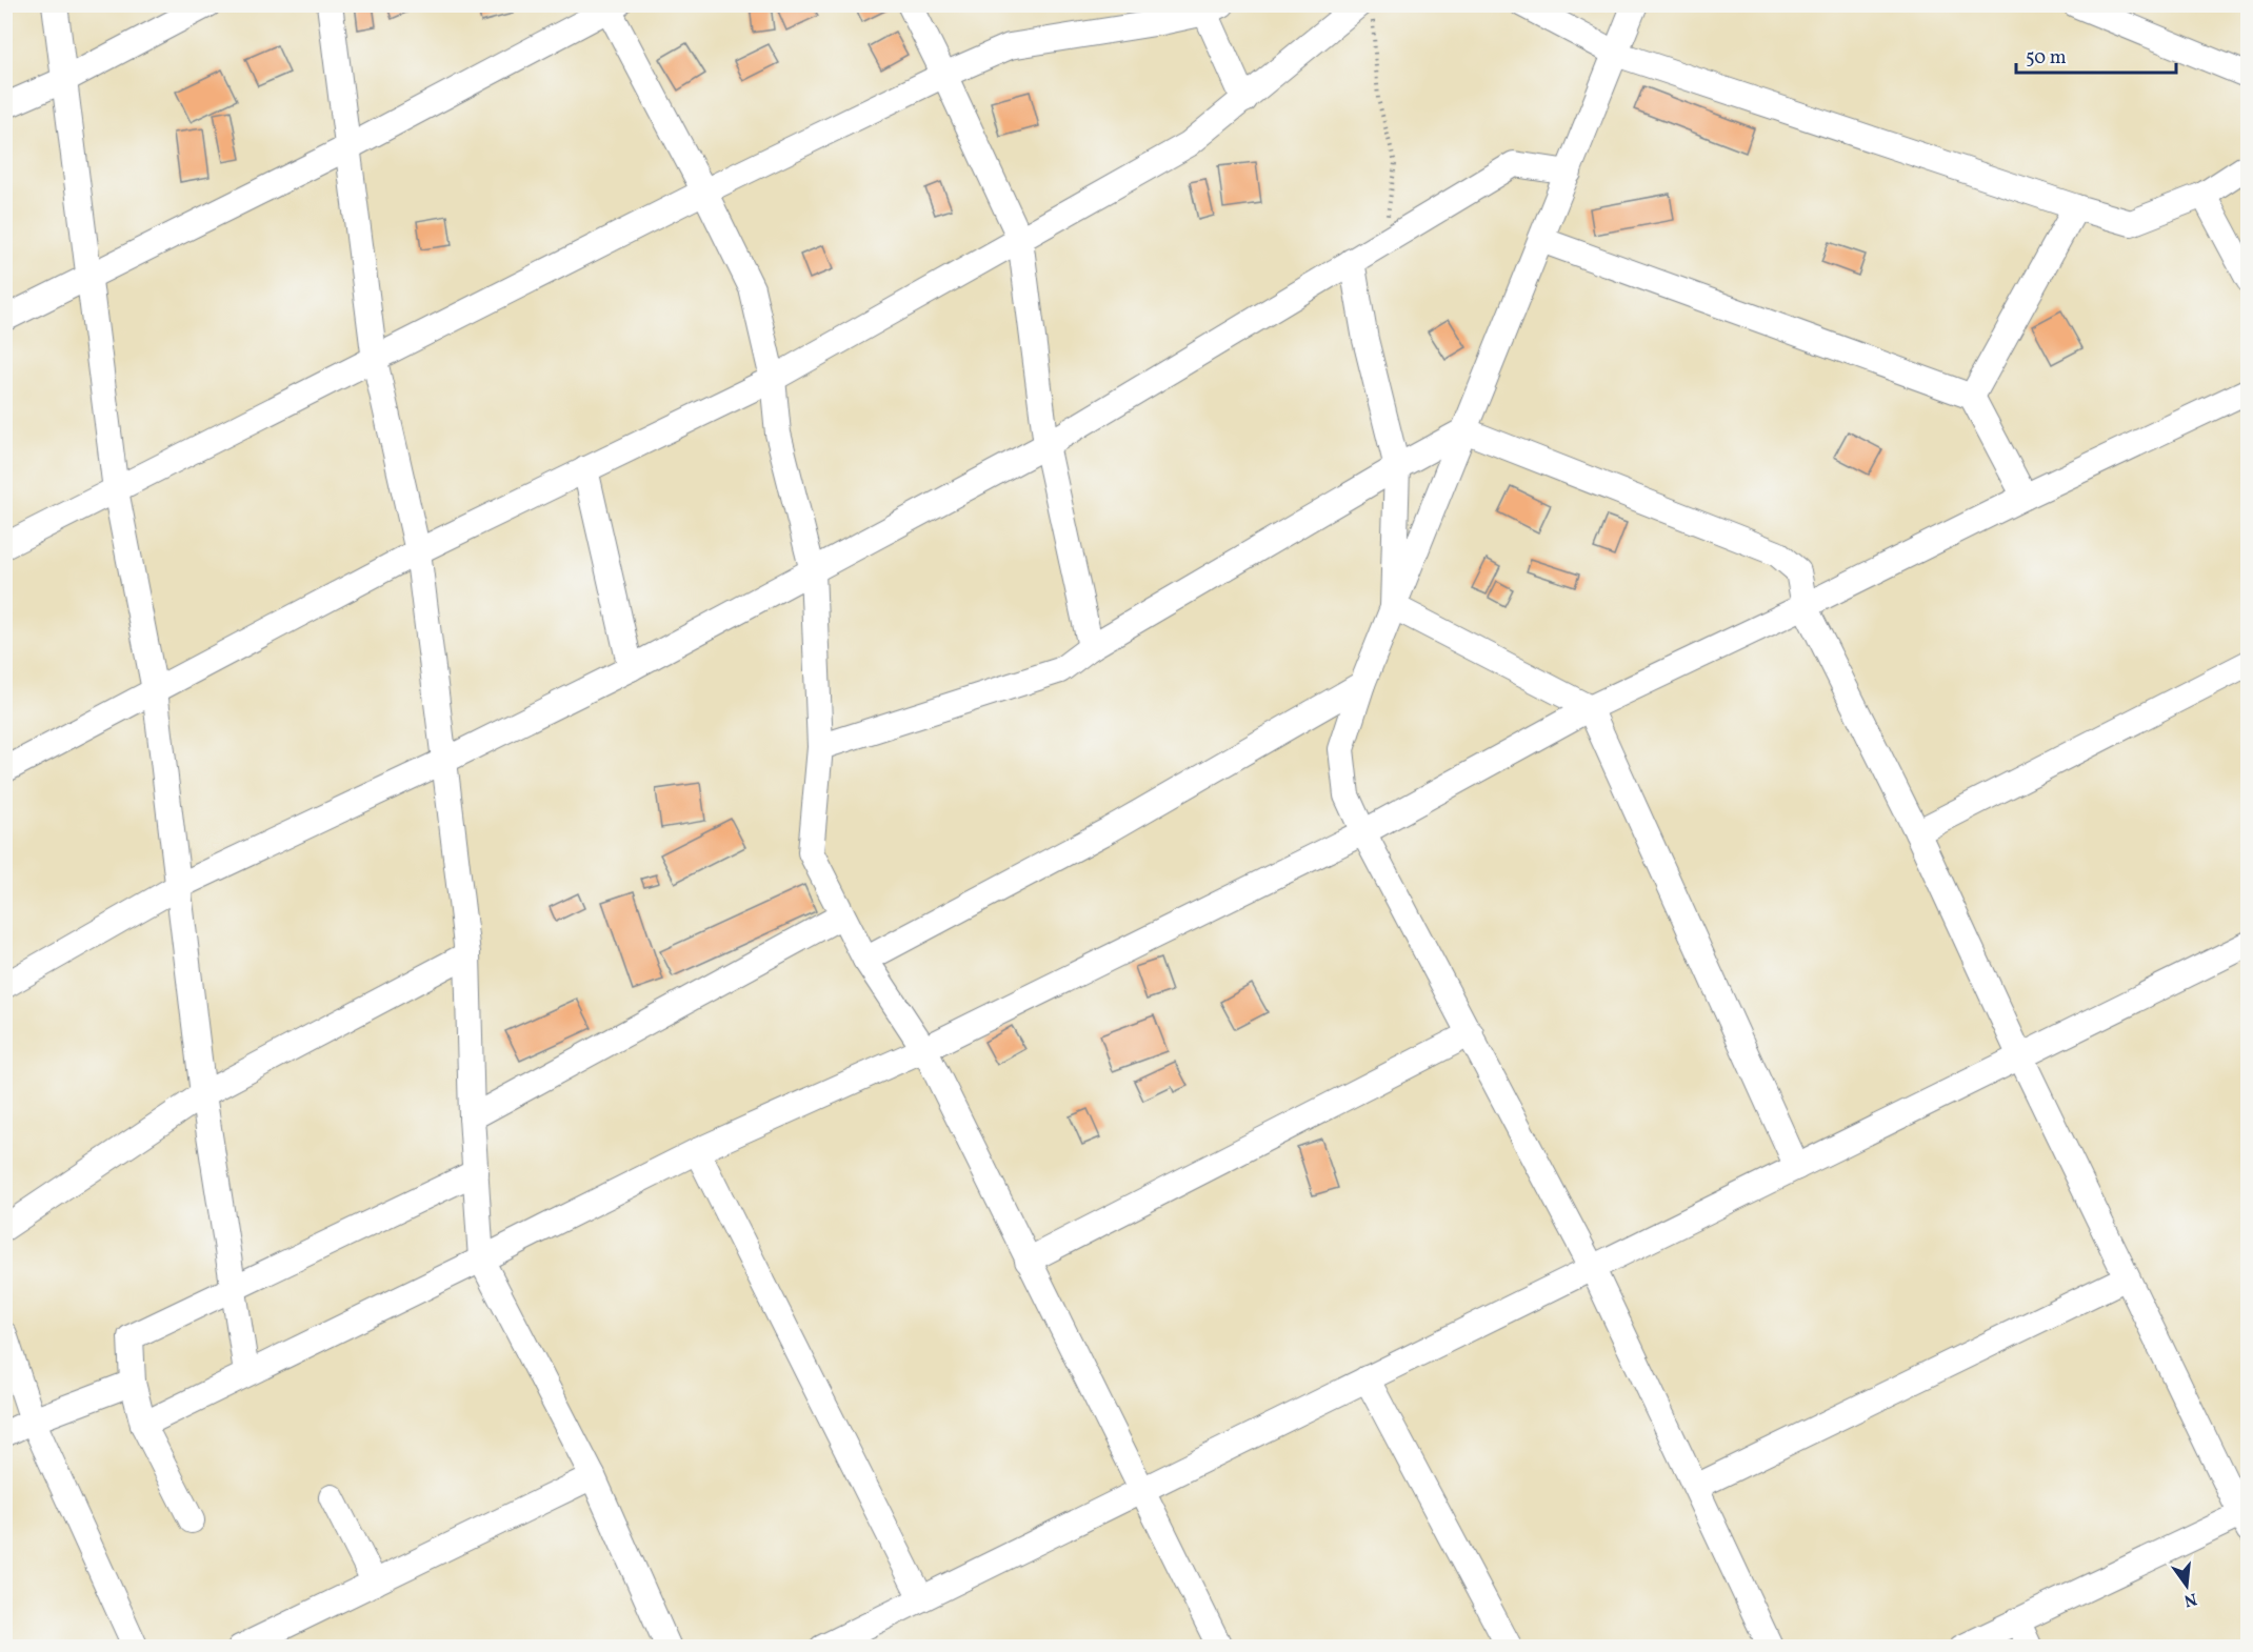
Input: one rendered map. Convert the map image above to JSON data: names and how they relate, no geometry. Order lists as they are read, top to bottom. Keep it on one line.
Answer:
{"scale_bar":"50 m","north":"bottom"}
